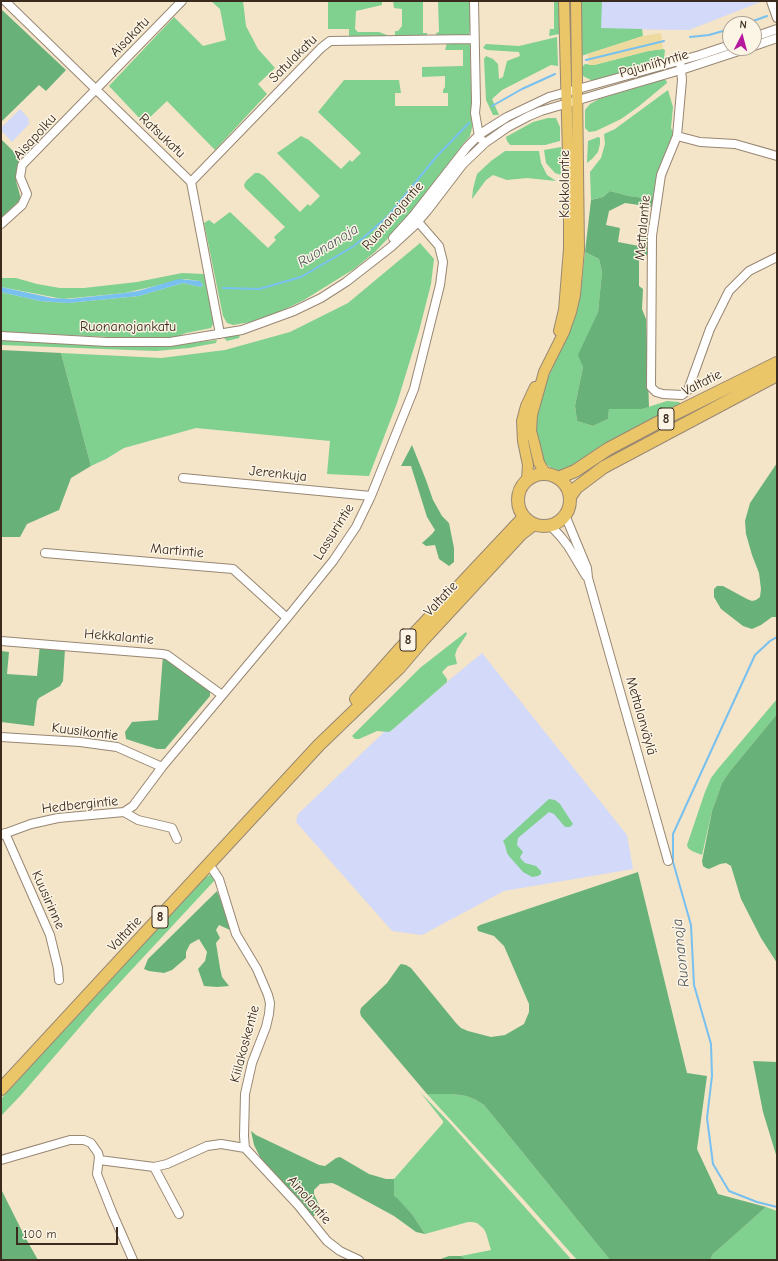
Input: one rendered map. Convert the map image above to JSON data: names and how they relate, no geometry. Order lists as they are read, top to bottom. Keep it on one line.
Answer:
{"streets":{"highway":["Valtatie","8"],"main road":["Kokkolantie"],"street":["Aisakatu","Satulakatu","Pajuniityntie","Ratsukatu","Aisapolku","Ruonanojantie","Mettalantie","Ruonanojankatu","Jerenkuja","Lassurintie","Martintie","Hekkalantie","Mettalanväylä","Kuusikontie","Hedbergintie","Kuusirinne","Kiilakoskentie","Ainolantie"]},"crossings":[["Aisakatu","Ratsukatu"],["Aisakatu","Aisapolku"],["Satulakatu","Ratsukatu"],["Pajuniityntie","Kokkolantie"],["Pajuniityntie","Ruonanojantie"],["Pajuniityntie","Mettalantie"],["Ratsukatu","Aisapolku"],["Kokkolantie","Ruonanojantie"],["Kokkolantie","Valtatie"],["Kokkolantie","8"],["Kokkolantie","Mettalanväylä"],["Ruonanojantie","Ruonanojankatu"],["Ruonanojantie","Lassurintie"],["Valtatie","8"],["Valtatie","Mettalanväylä"],["Valtatie","Kiilakoskentie"],["8","Mettalanväylä"],["Jerenkuja","Lassurintie"],["Lassurintie","Martintie"],["Lassurintie","Hekkalantie"],["Lassurintie","Kuusikontie"],["Lassurintie","Hedbergintie"],["Hedbergintie","Kuusirinne"],["Kiilakoskentie","Ainolantie"]],"water":["Ruonanoja"],"scale_bar":"100 m","north":"top"}
